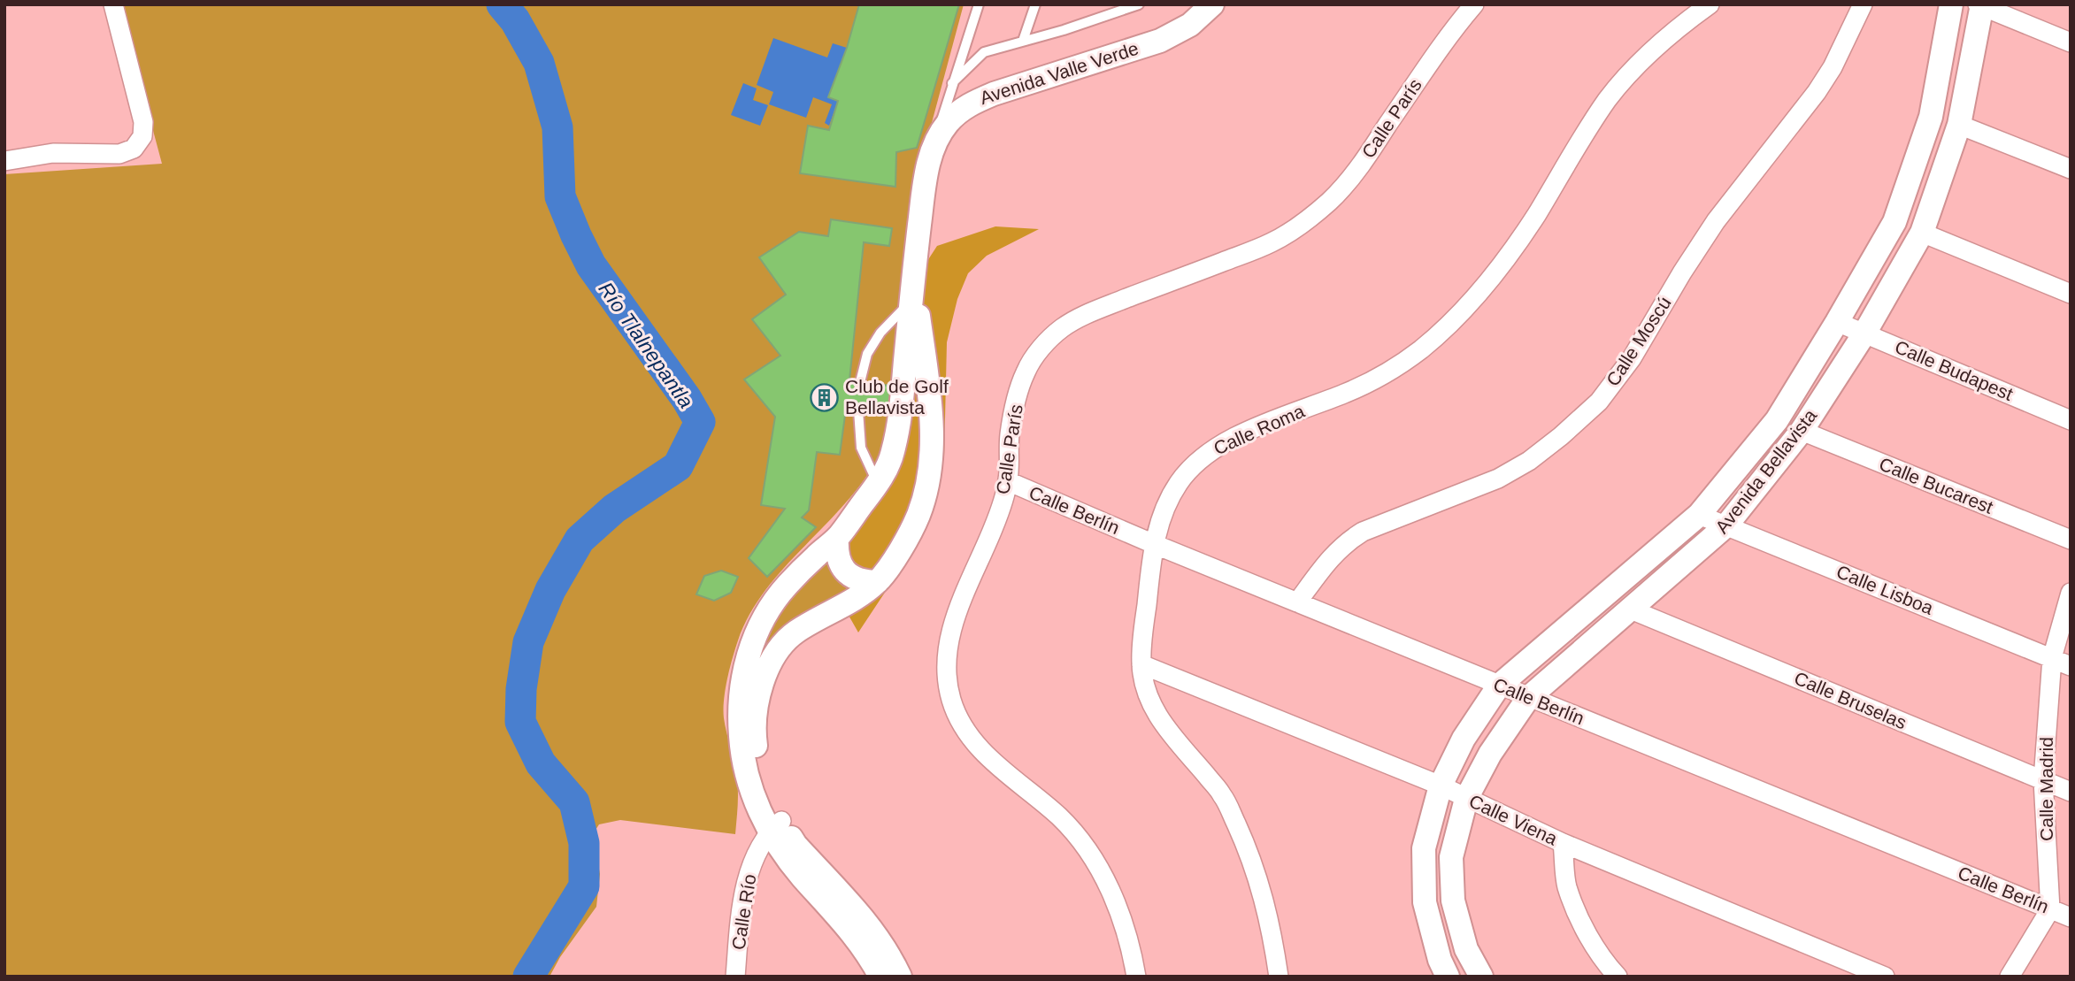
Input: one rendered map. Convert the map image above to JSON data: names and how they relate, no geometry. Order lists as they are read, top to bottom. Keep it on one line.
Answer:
{"streets":{"street":["Avenida Valle Verde","Calle París","Calle Moscú","Calle Budapest","Calle Roma","Avenida Bellavista","Calle Bucarest","Calle Berlín","Calle Lisboa","Calle Bruselas","Calle Madrid","Calle Viena","Calle Río"]},"crossings":[["Avenida Valle Verde","Calle Río"],["Calle París","Calle Berlín"],["Calle Moscú","Calle Berlín"],["Calle Budapest","Avenida Bellavista"],["Calle Roma","Calle Berlín"],["Calle Roma","Calle Viena"],["Avenida Bellavista","Calle Bucarest"],["Avenida Bellavista","Calle Berlín"],["Avenida Bellavista","Calle Lisboa"],["Avenida Bellavista","Calle Bruselas"],["Avenida Bellavista","Calle Viena"],["Calle Berlín","Calle Madrid"],["Calle Lisboa","Calle Madrid"],["Calle Bruselas","Calle Madrid"]],"water":["Río Tlalnepantla"],"places":{"building":["Club de Golf Bellavista"]}}
